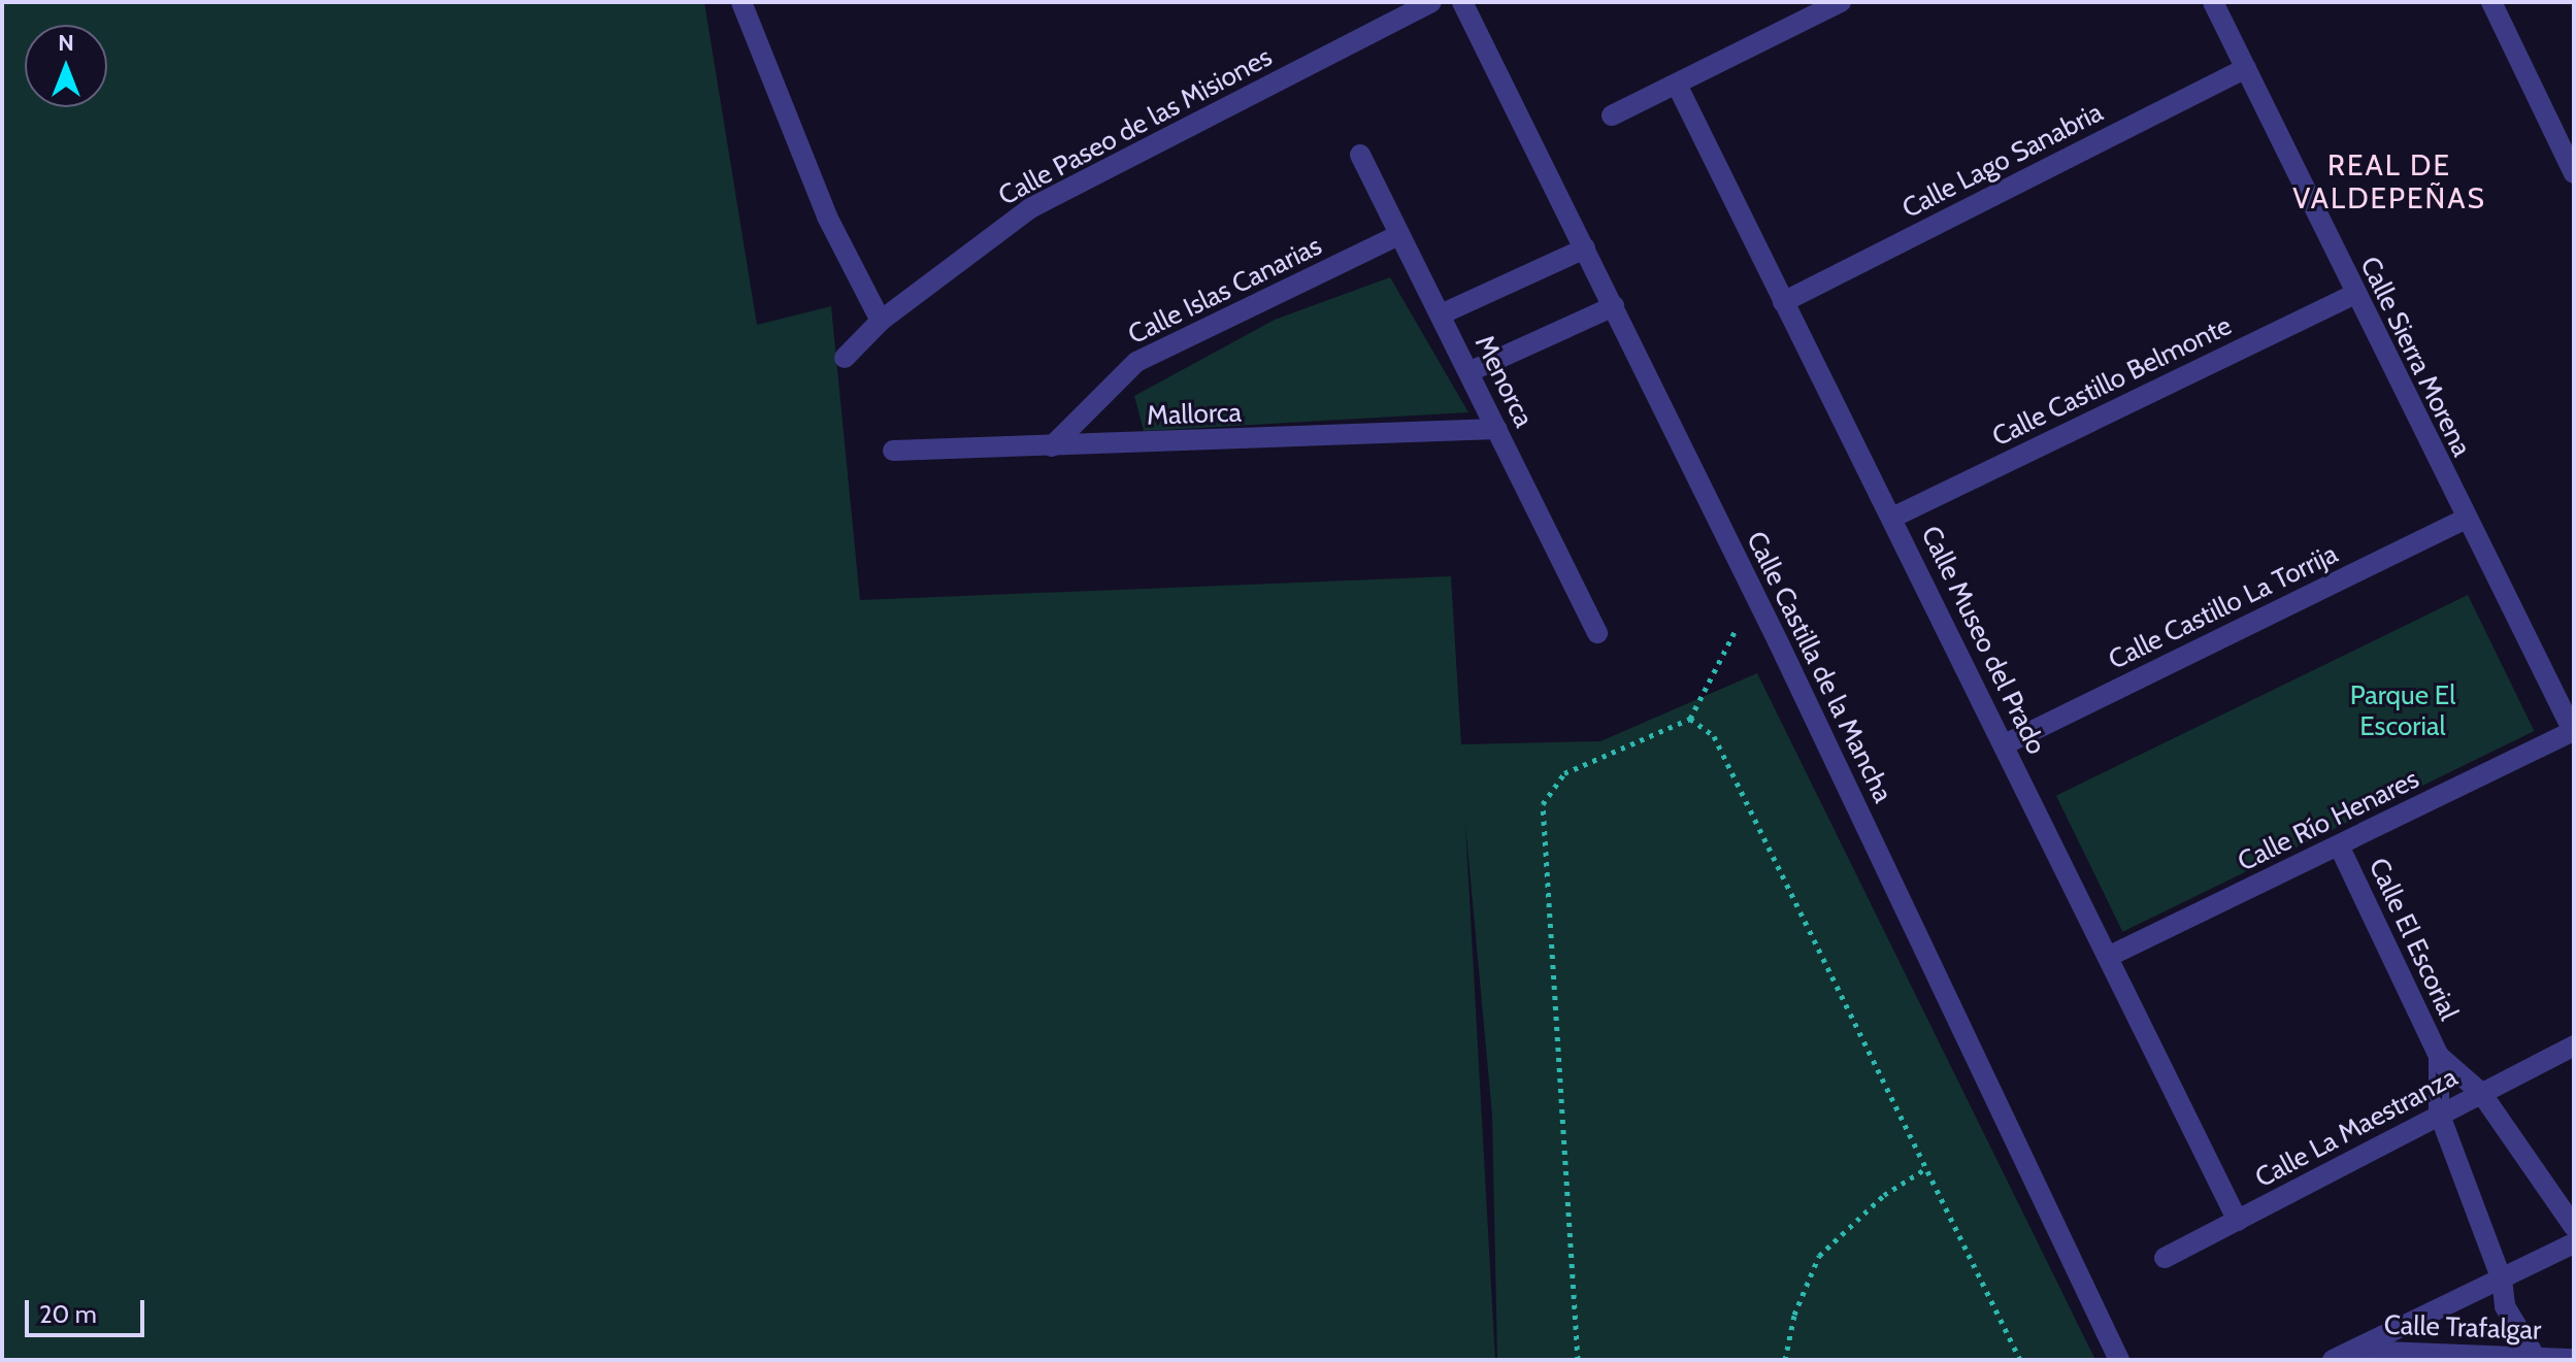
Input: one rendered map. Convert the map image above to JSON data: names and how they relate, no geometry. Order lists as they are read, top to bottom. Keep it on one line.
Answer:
{"streets":{"street":["Calle Paseo de las Misiones","Calle Lago Sanabria","Calle Islas Canarias","Calle Sierra Morena","Menorca","Calle Castillo Belmonte","Mallorca","Calle Castillo La Torrija","Calle Museo del Prado","Calle Castilla de la Mancha","Calle Río Henares","Calle El Escorial","Calle La Maestranza","Calle Trafalgar"]},"crossings":[["Calle Lago Sanabria","Calle Sierra Morena"],["Calle Lago Sanabria","Calle Museo del Prado"],["Calle Islas Canarias","Menorca"],["Calle Islas Canarias","Mallorca"],["Calle Sierra Morena","Calle Castillo Belmonte"],["Calle Sierra Morena","Calle Castillo La Torrija"],["Calle Sierra Morena","Calle Río Henares"],["Menorca","Mallorca"],["Calle Castillo Belmonte","Calle Museo del Prado"],["Calle Castillo La Torrija","Calle Museo del Prado"],["Calle Museo del Prado","Calle Río Henares"],["Calle Museo del Prado","Calle La Maestranza"],["Calle Río Henares","Calle El Escorial"],["Calle El Escorial","Calle La Maestranza"],["Calle El Escorial","Calle Trafalgar"]],"districts":["REAL DE VALDEPEÑAS"],"parks":["Parque El Escorial"],"scale_bar":"20 m","north":"top"}
